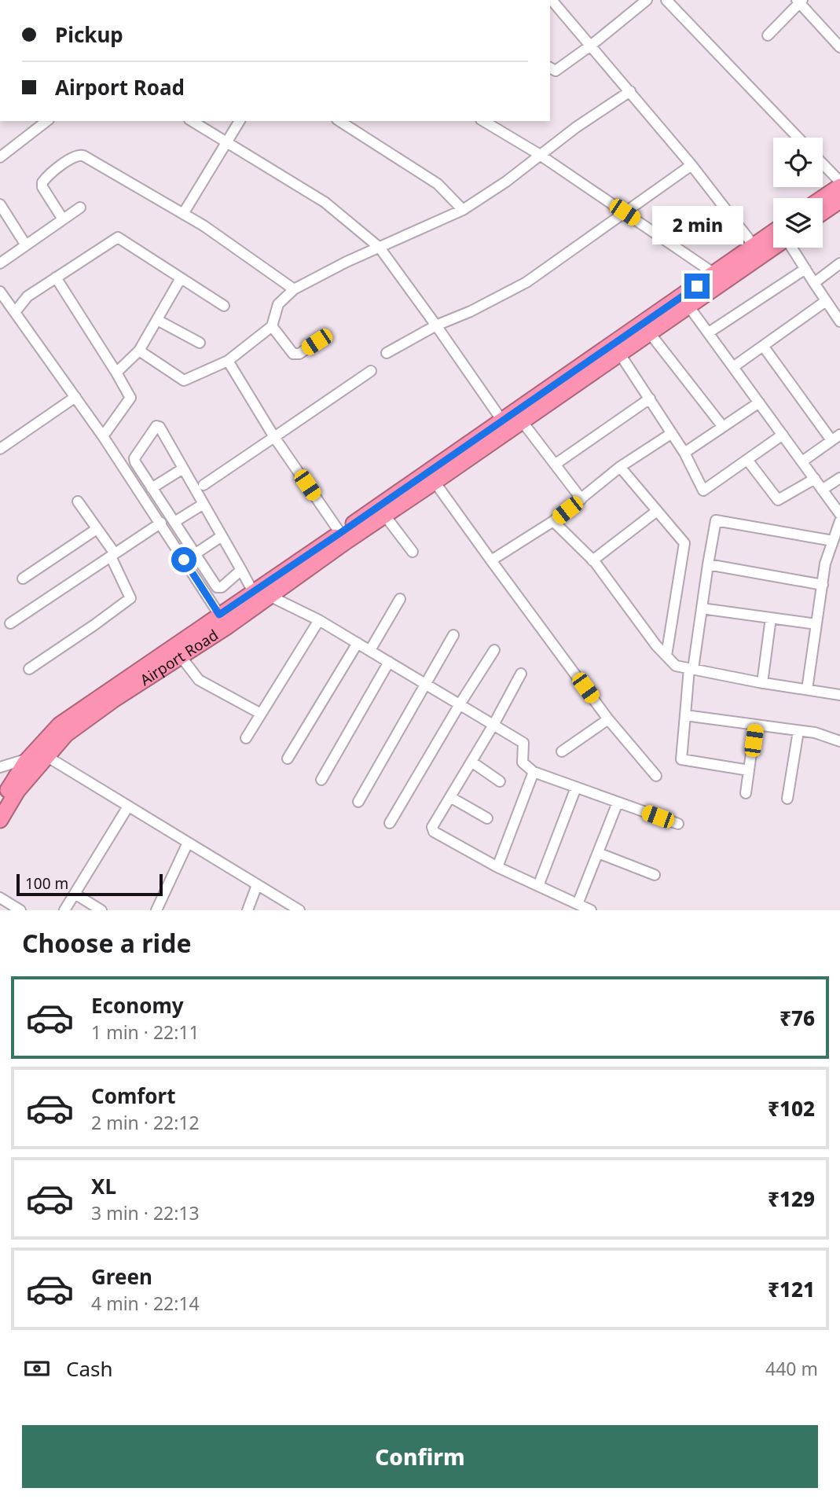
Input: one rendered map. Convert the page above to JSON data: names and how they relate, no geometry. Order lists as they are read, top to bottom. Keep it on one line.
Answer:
{"streets":{"highway":["Airport Road"]},"scale_bar":"100 m","page":{"banner":["Pickup","Airport Road"],"bubble":"2 min","scale":"100 m","heading":"Choose a ride","list":[{"name":"Economy","note":"1 min · 22:11","value":"₹76"},{"name":"Comfort","note":"2 min · 22:12","value":"₹102"},{"name":"XL","note":"3 min · 22:13","value":"₹129"},{"name":"Green","note":"4 min · 22:14","value":"₹121"}],"pay":["Cash","440 m"],"buttons":"Confirm"}}
